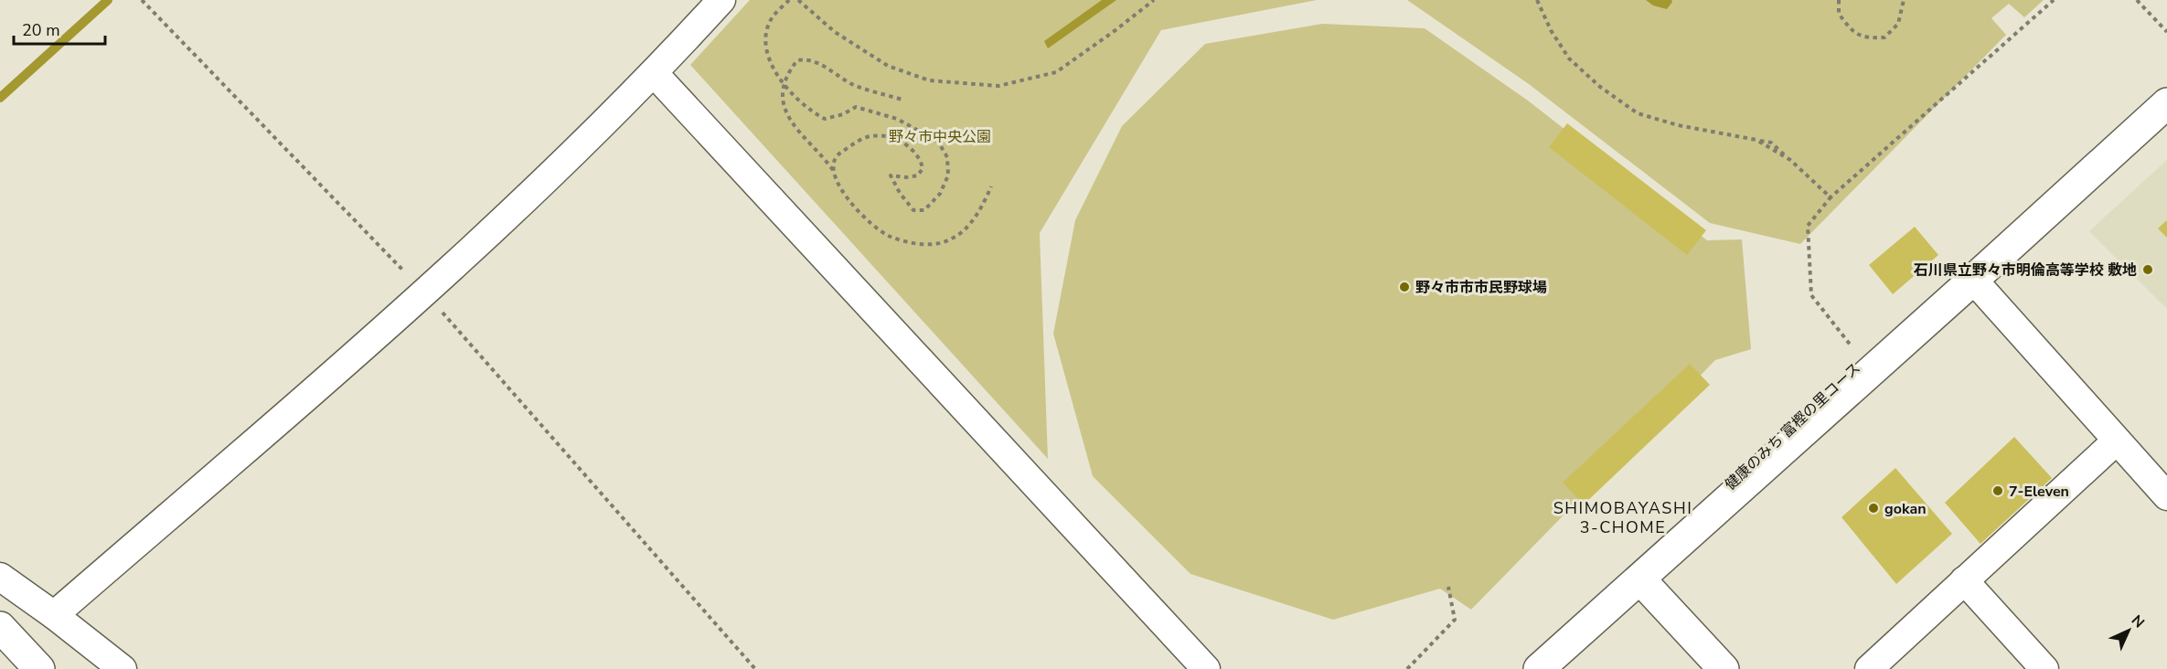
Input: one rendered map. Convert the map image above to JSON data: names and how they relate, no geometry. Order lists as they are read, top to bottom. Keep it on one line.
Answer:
{"streets":{"path":["健康のみち 富樫の里コース"]},"districts":["SHIMOBAYASHI 3-CHOME"],"parks":["野々市中央公園"],"places":["石川県立野々市明倫高等学校 敷地","野々市市市民野球場","7-Eleven","gokan"],"scale_bar":"20 m","north":"top right"}
